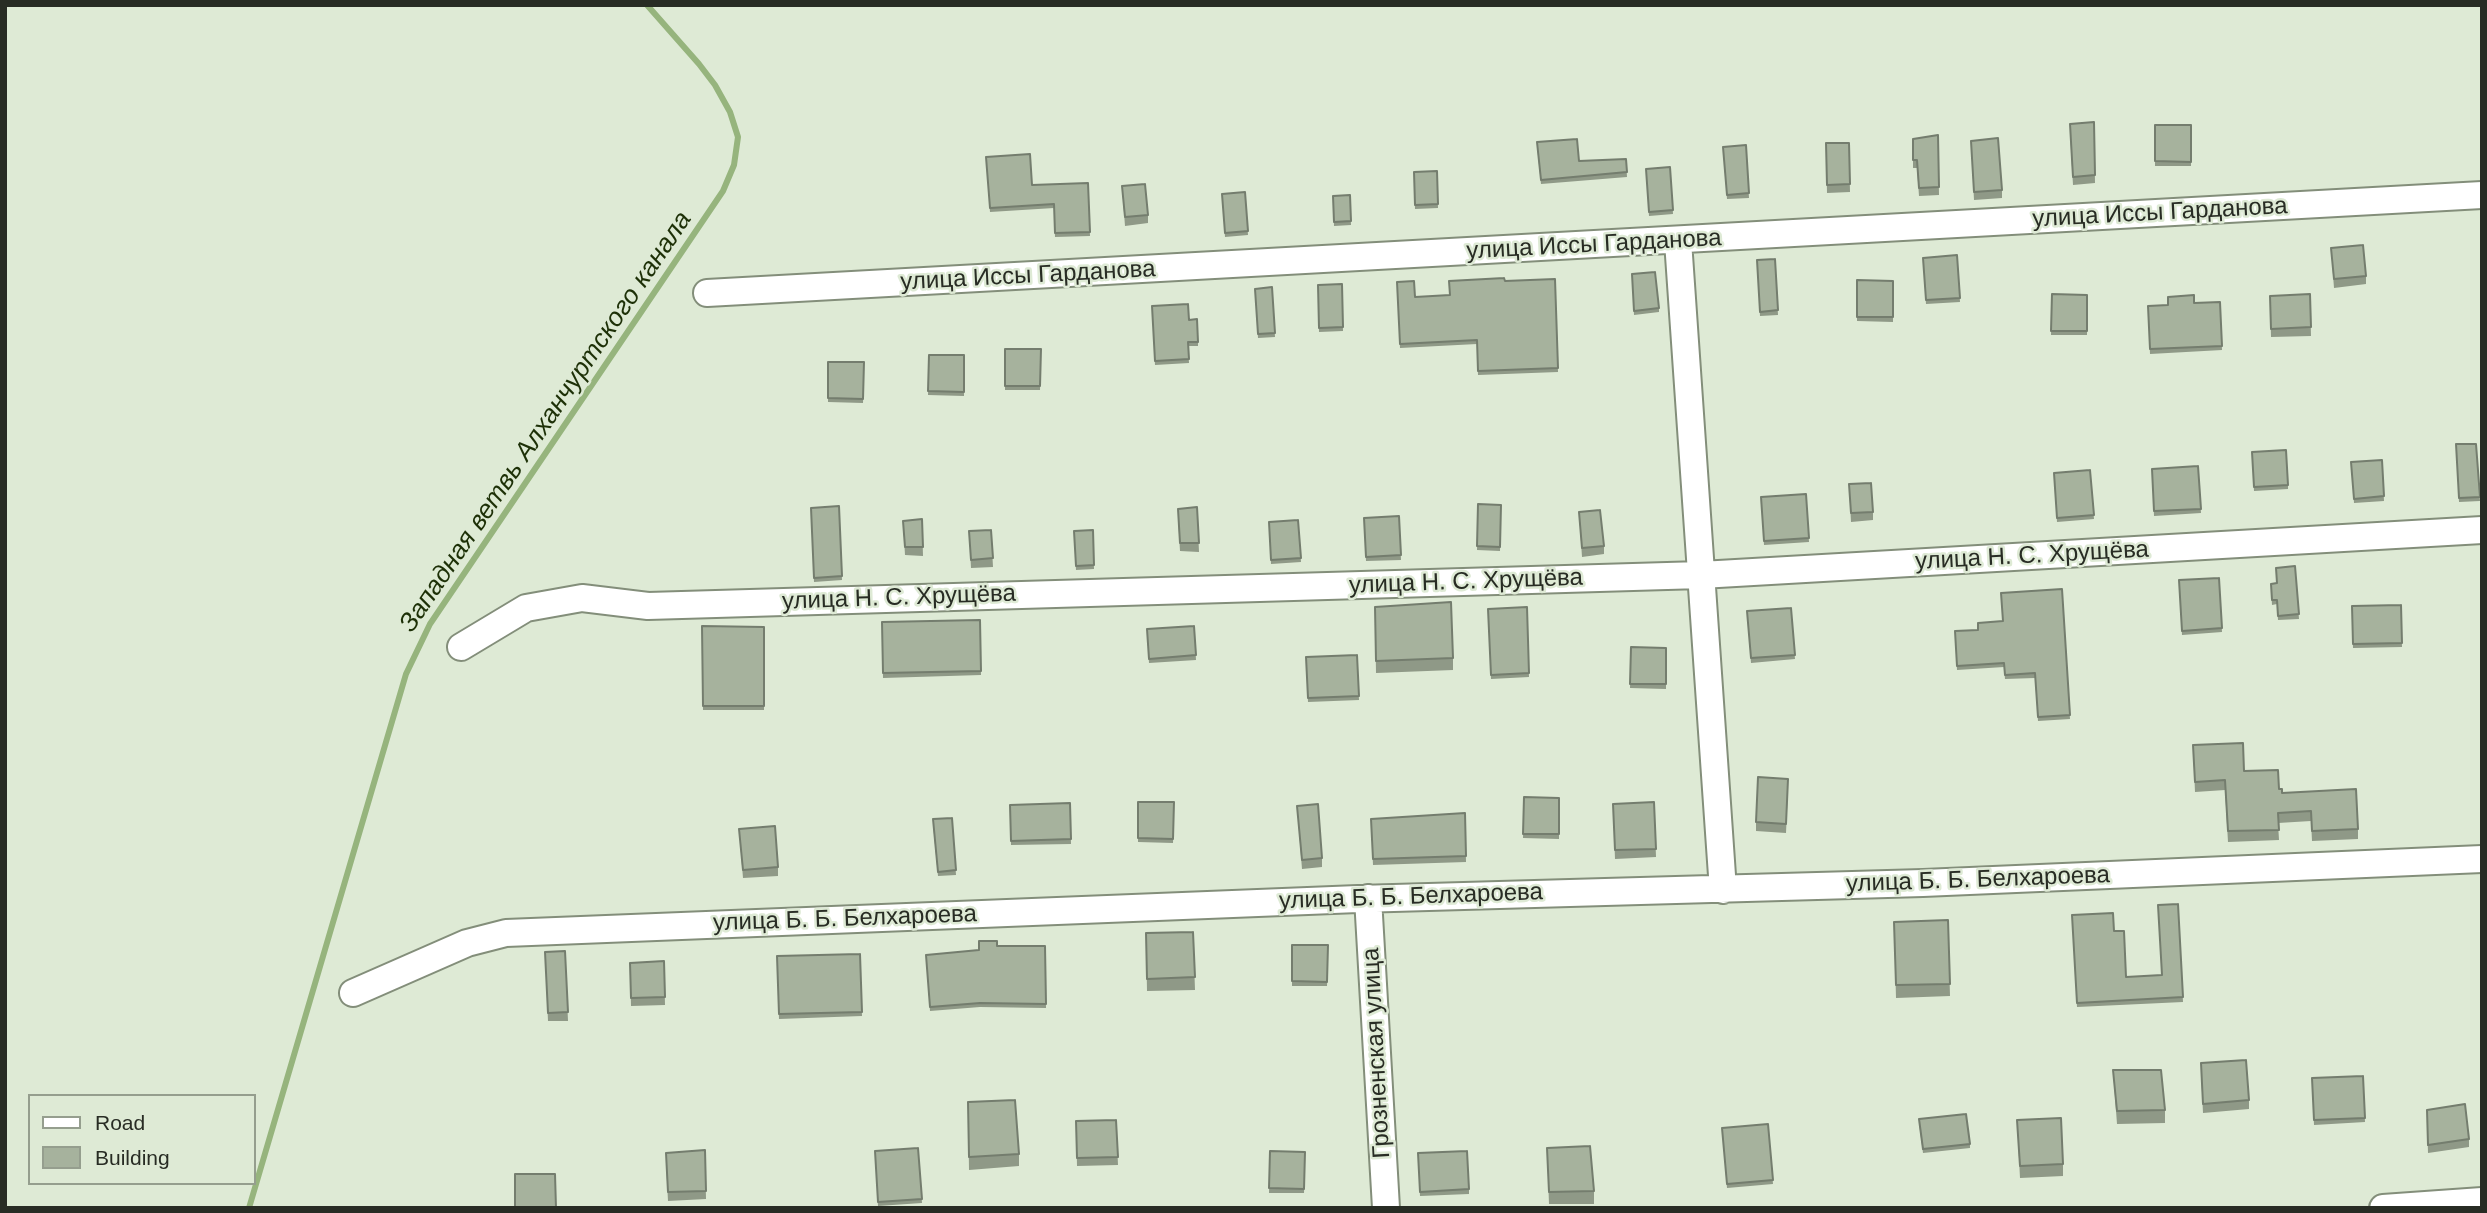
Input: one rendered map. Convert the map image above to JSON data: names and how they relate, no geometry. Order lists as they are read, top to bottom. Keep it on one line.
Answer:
{"streets":{"street":["улица Иссы Гарданова","улица Н. С. Хрущёва","улица Б. Б. Белхароева","Грозненская улица"]},"crossings":[["улица Б. Б. Белхароева","Грозненская улица"]],"water":["Западная ветвь Алханчуртского канала"],"legend":["Road","Building"]}
